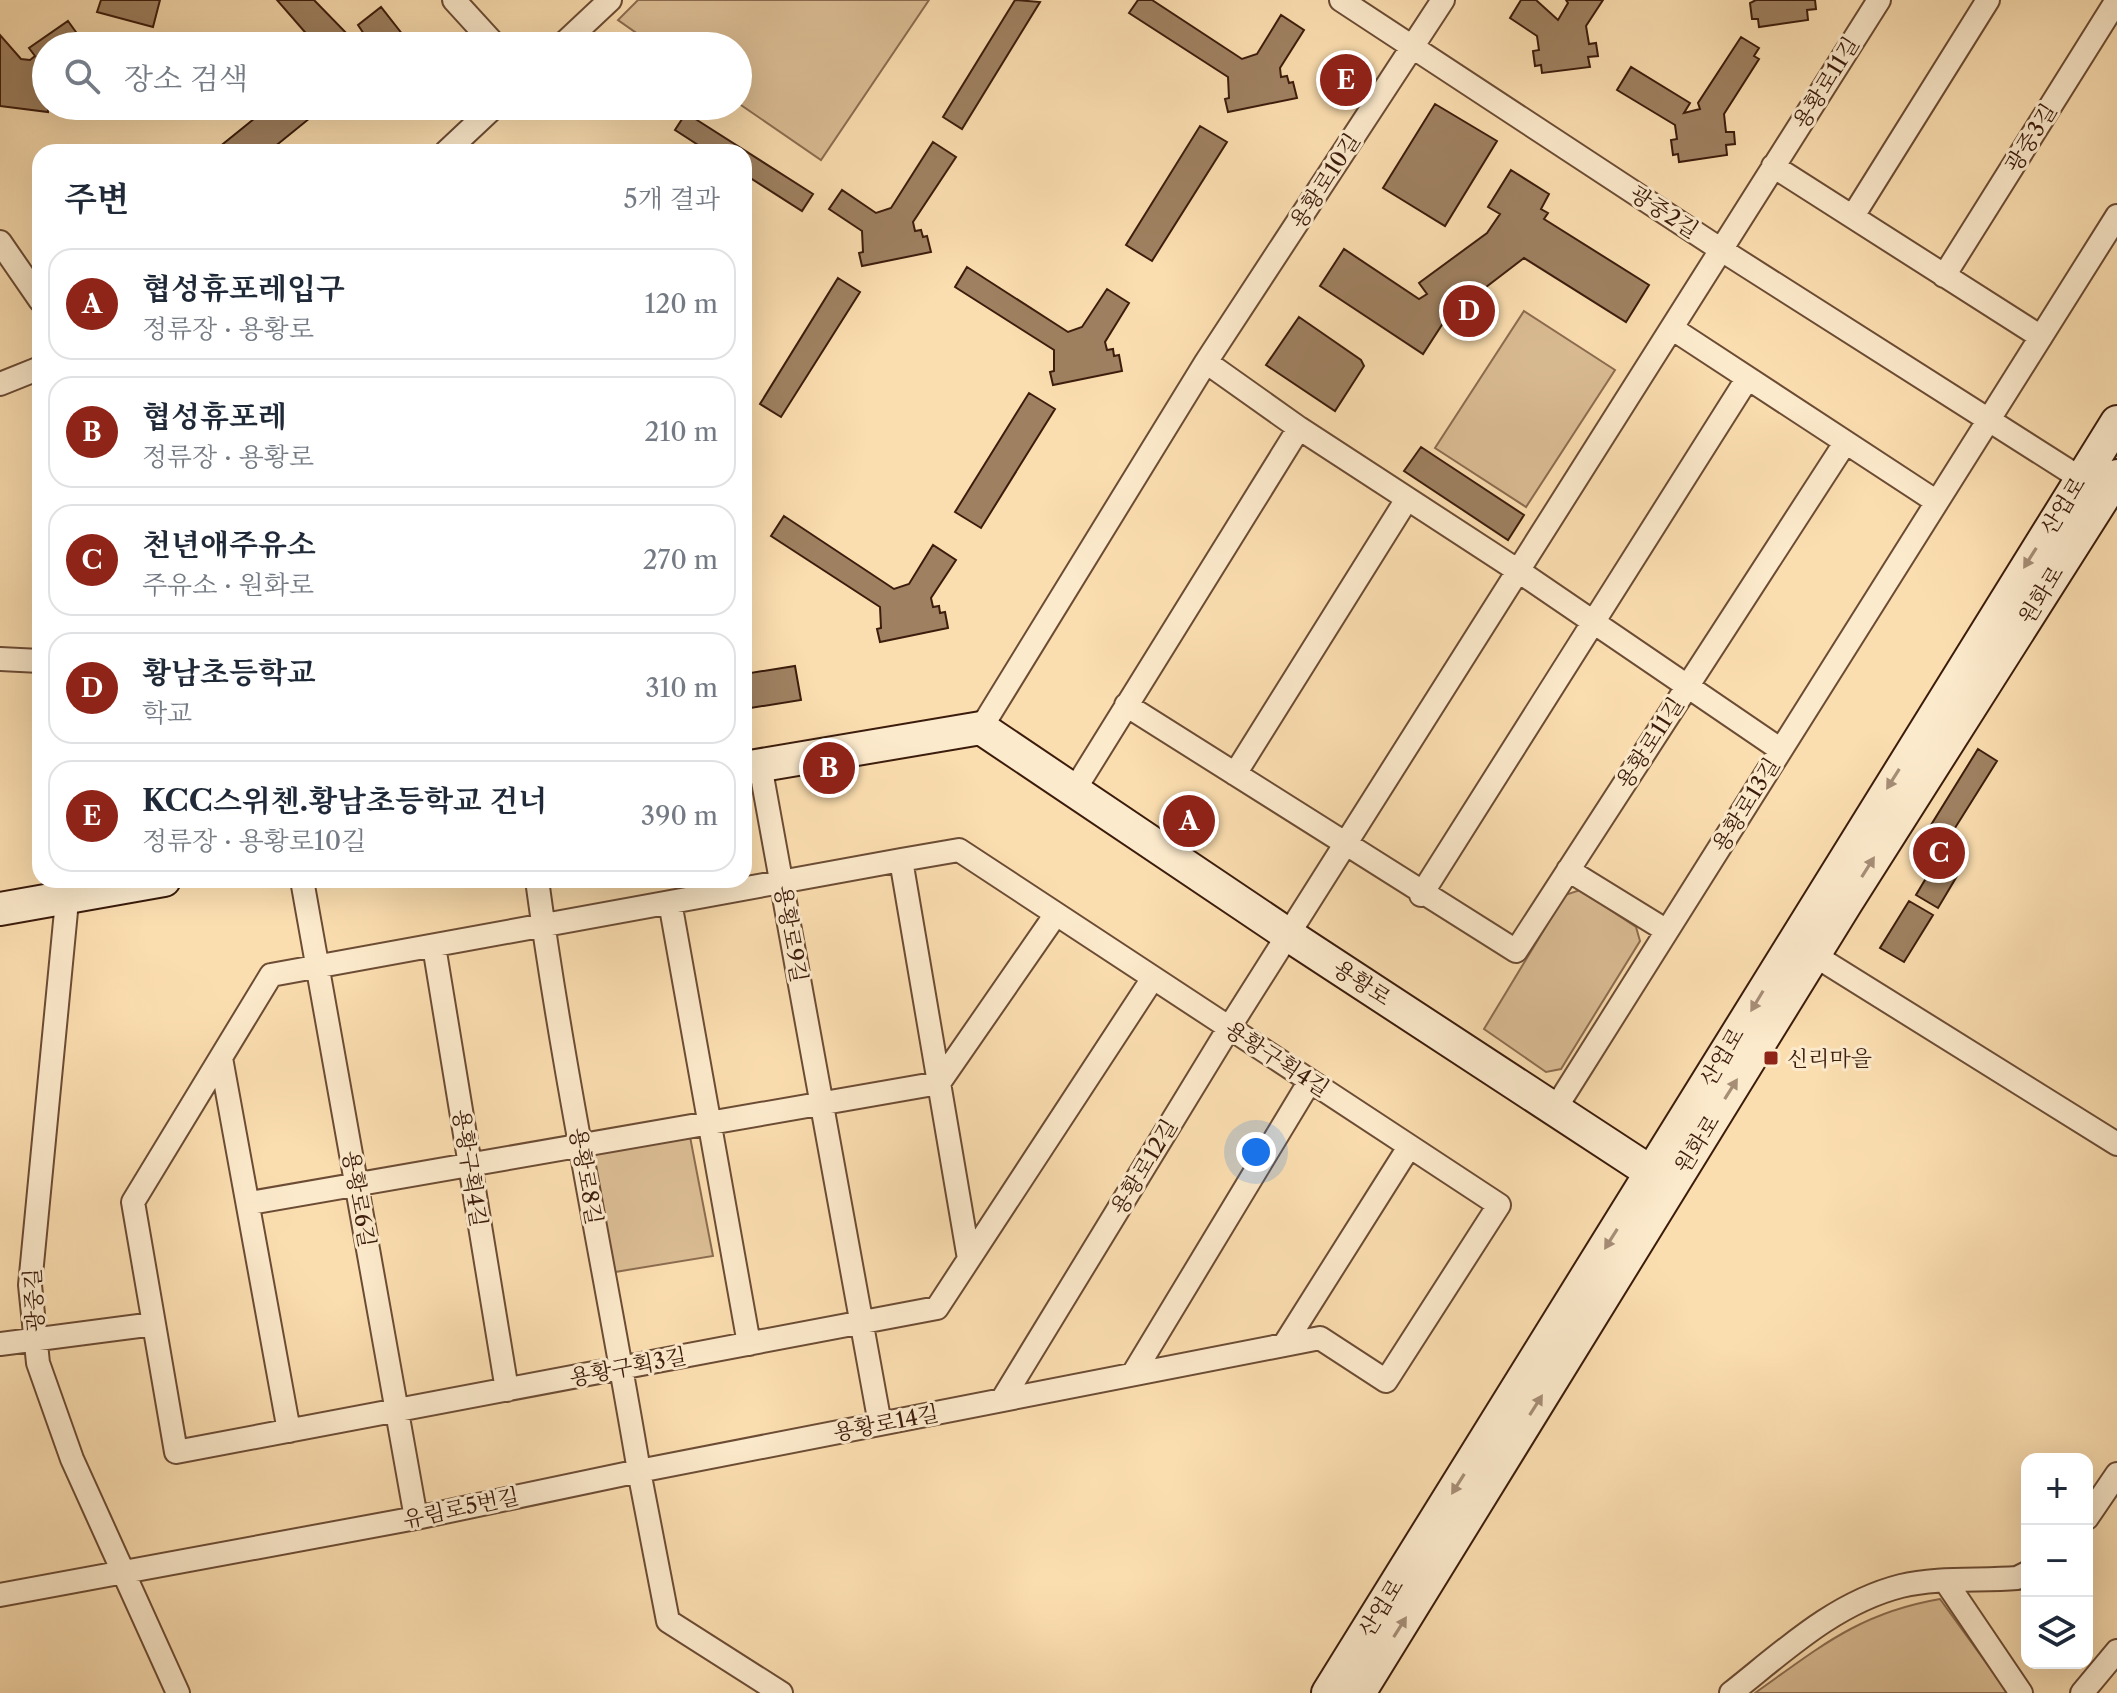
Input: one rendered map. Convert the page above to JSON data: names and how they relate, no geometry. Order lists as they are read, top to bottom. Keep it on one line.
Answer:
{"streets":{"street":["용황로11길","광중3길","용황로10길","광중2길","산업로","원화로","용황로13길","용황로9길","용황로","용황구획4길","용황로12길","용황로8길","용황로6길","광중길","용황구획3길","용황로14길","유림로5번길"]},"crossings":[["용황로11길","광중2길"],["용황로11길","용황로"],["용황로11길","용황로12길"],["용황로10길","광중2길"],["용황로10길","용황로"],["광중2길","산업로"],["광중2길","용황로13길"],["산업로","용황로"],["용황로13길","용황로"],["용황로9길","용황구획4길"],["용황로9길","용황구획3길"],["용황로9길","용황로14길"],["용황로","용황로12길"],["용황구획4길","용황로12길"],["용황구획4길","용황로8길"],["용황구획4길","용황로6길"],["용황구획4길","용황구획3길"],["용황구획4길","용황로14길"],["용황로12길","용황로14길"],["용황로8길","용황구획3길"],["용황로8길","용황로14길"],["용황로8길","유림로5번길"],["용황로6길","용황구획3길"],["용황로6길","유림로5번길"],["광중길","유림로5번길"],["용황로14길","유림로5번길"]],"one_way":["산업로","원화로"],"places":{"transit":["신리마을"]},"page":{"search":"장소 검색","pins":["E","D","B","A","C"],"heading":["주변","5개 결과"],"list":[{"mark":"A","name":"협성휴포레입구","note":"정류장 · 용황로","value":"120 m"},{"mark":"B","name":"협성휴포레","note":"정류장 · 용황로","value":"210 m"},{"mark":"C","name":"천년애주유소","note":"주유소 · 원화로","value":"270 m"},{"mark":"D","name":"황남초등학교","note":"학교","value":"310 m"},{"mark":"E","name":"KCC스위첸.황남초등학교 건너","note":"정류장 · 용황로10길","value":"390 m"}],"map_buttons":["+","−"]}}
